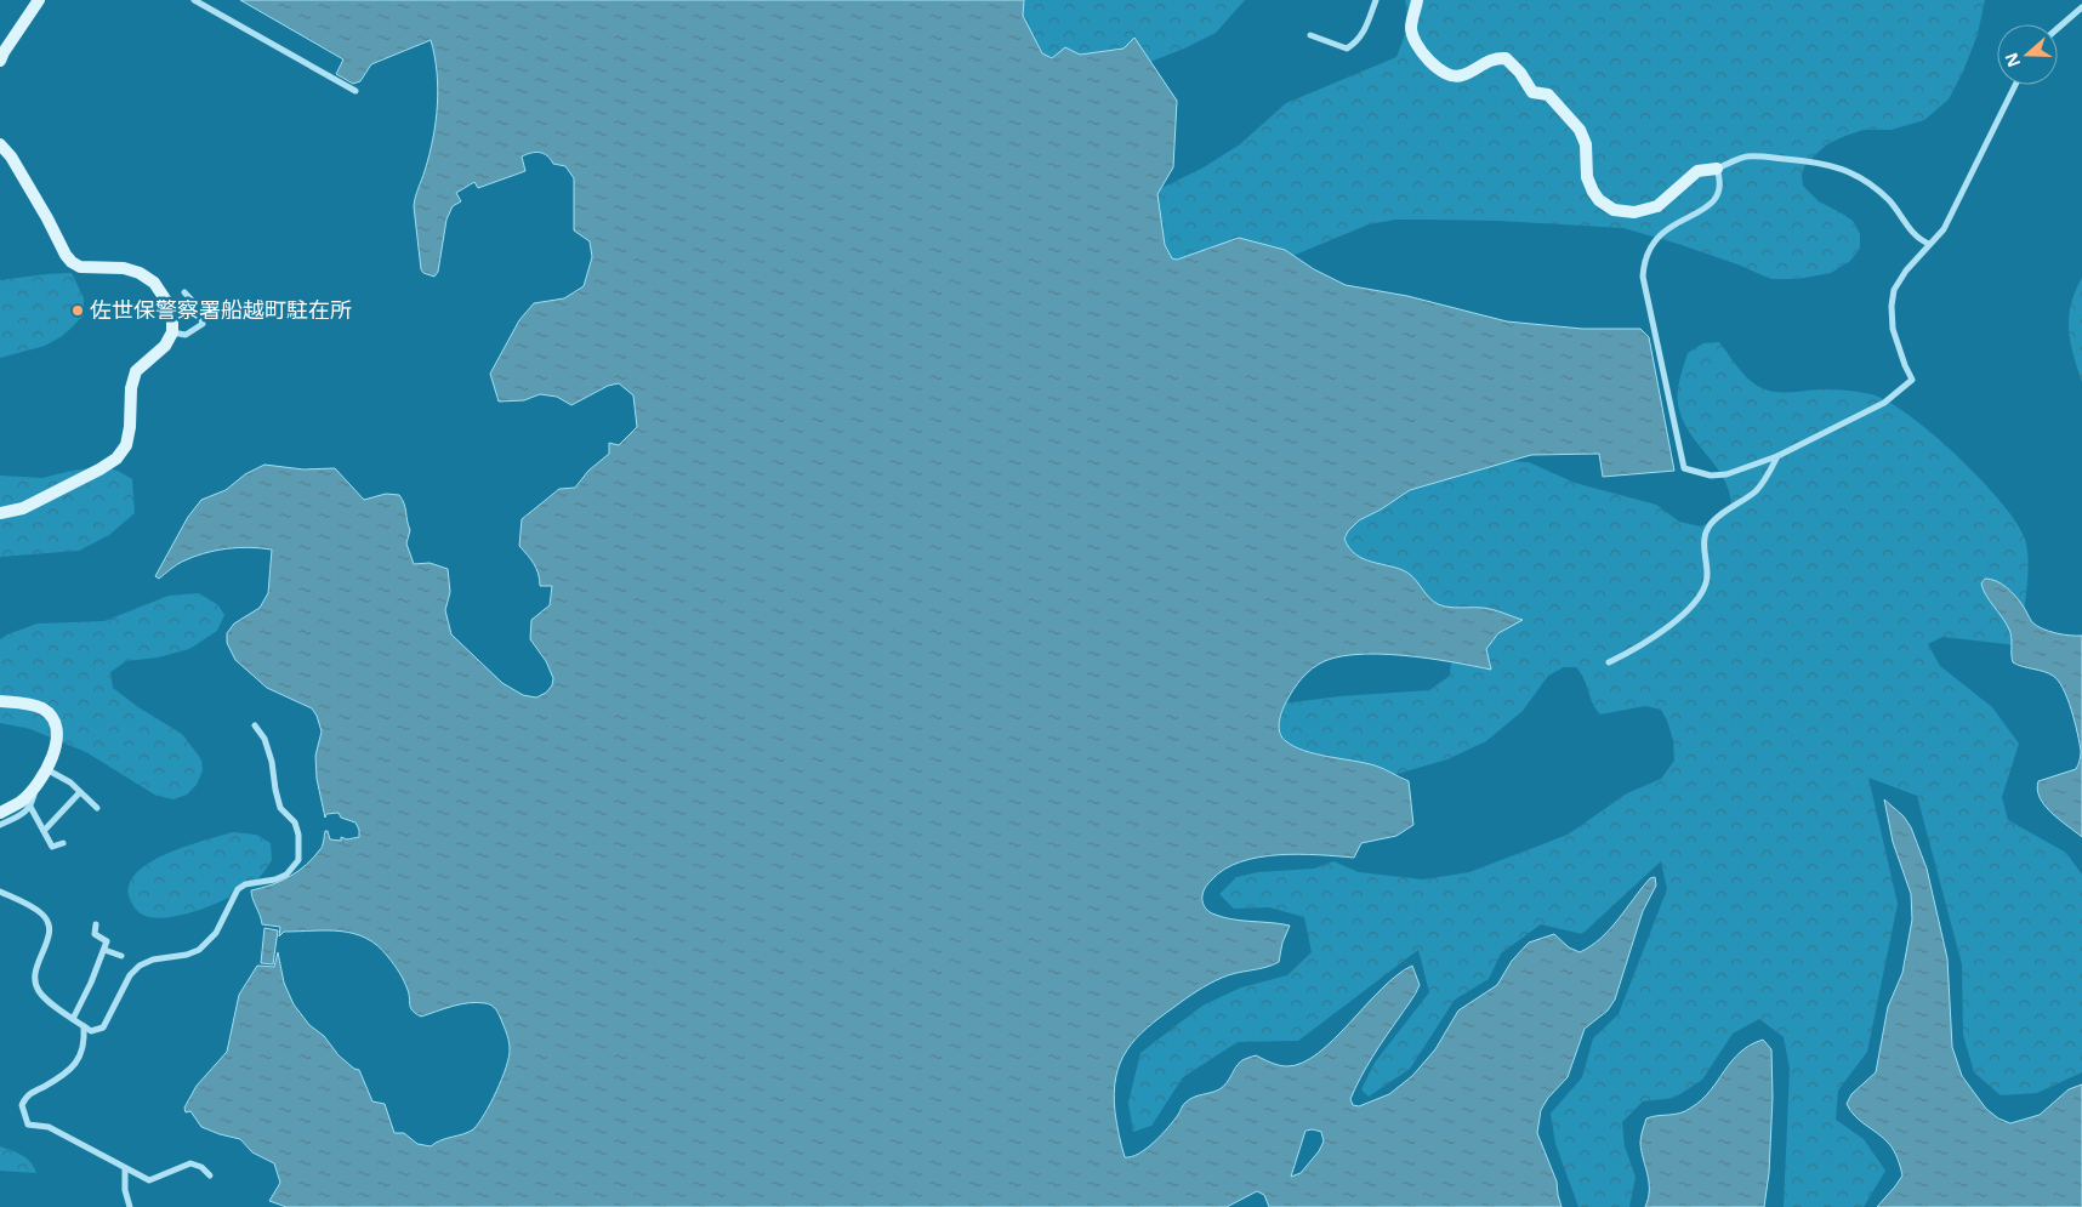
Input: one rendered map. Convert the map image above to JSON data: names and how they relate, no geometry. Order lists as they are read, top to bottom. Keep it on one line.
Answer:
{"places":["佐世保警察署船越町駐在所"],"north":"left"}
